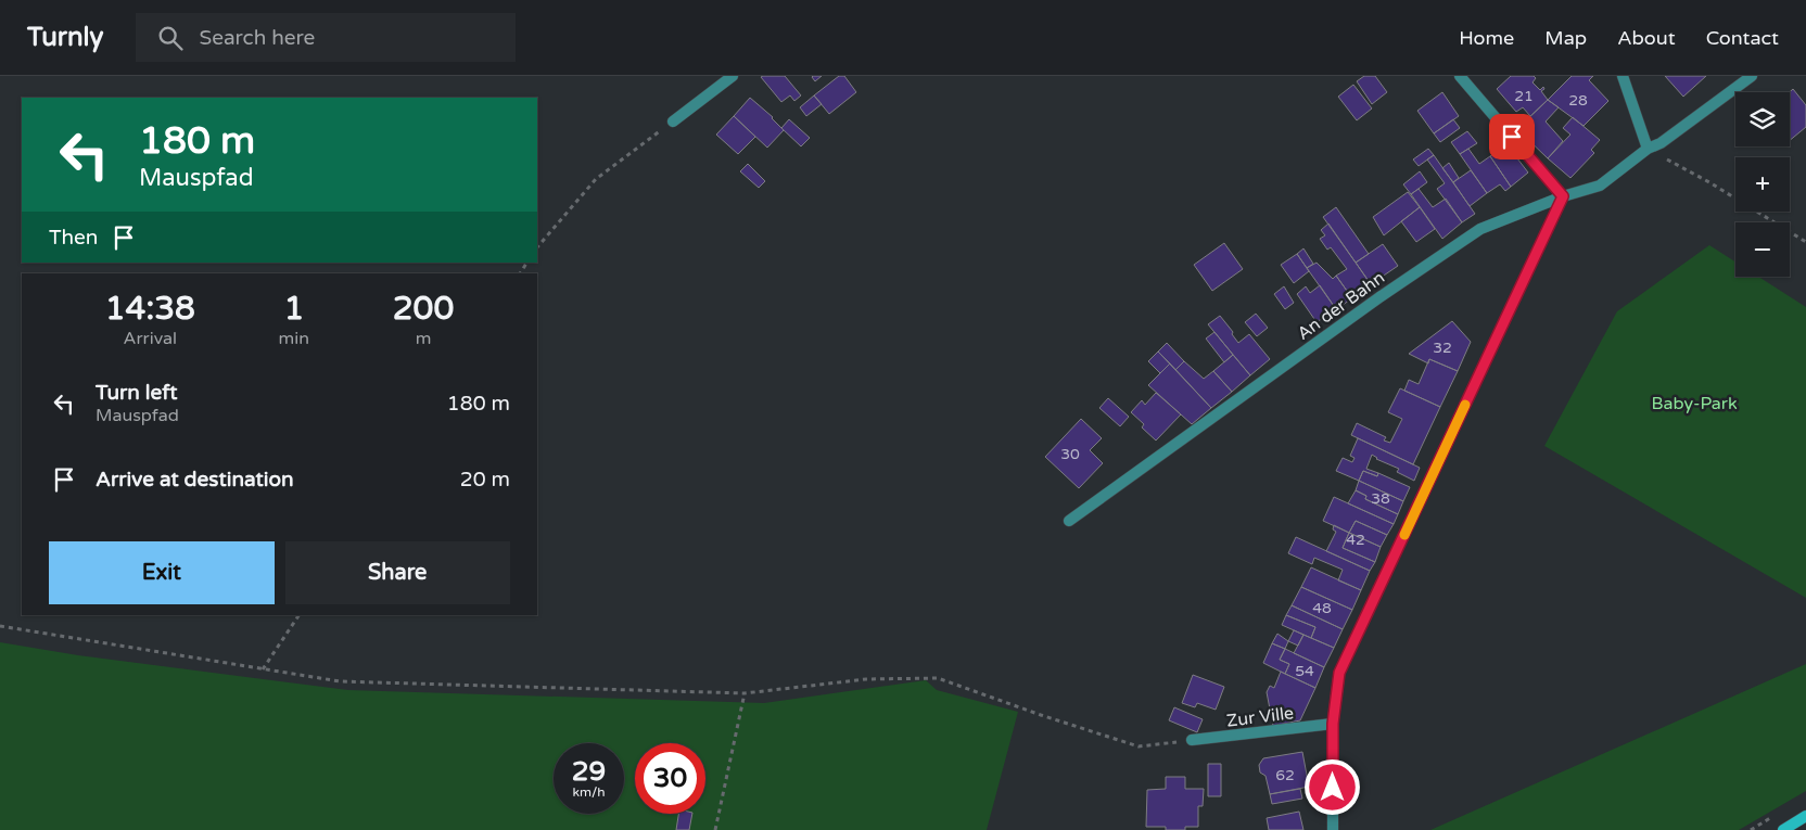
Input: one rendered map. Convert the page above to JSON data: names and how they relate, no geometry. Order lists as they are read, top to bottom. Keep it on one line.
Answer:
{"streets":{"street":["An der Bahn","Zur Ville"]},"parks":["Baby-Park"],"house_numbers":["21","28","32","30","38","42","48","54","62"],"page":{"header":"Turnly","search":"Search here","nav":["Home","Map","About","Contact"],"map_buttons":["+","−"],"turn":["180 m","Mauspfad"],"then":"Then","eta":["14:38","Arrival","1","min","200","m"],"list":[{"name":"Turn left","note":"Mauspfad","value":"180 m"},{"name":"Arrive at destination","value":"20 m"}],"buttons":["Exit","Share"],"speed":"29 km/h","limit":"30"}}
